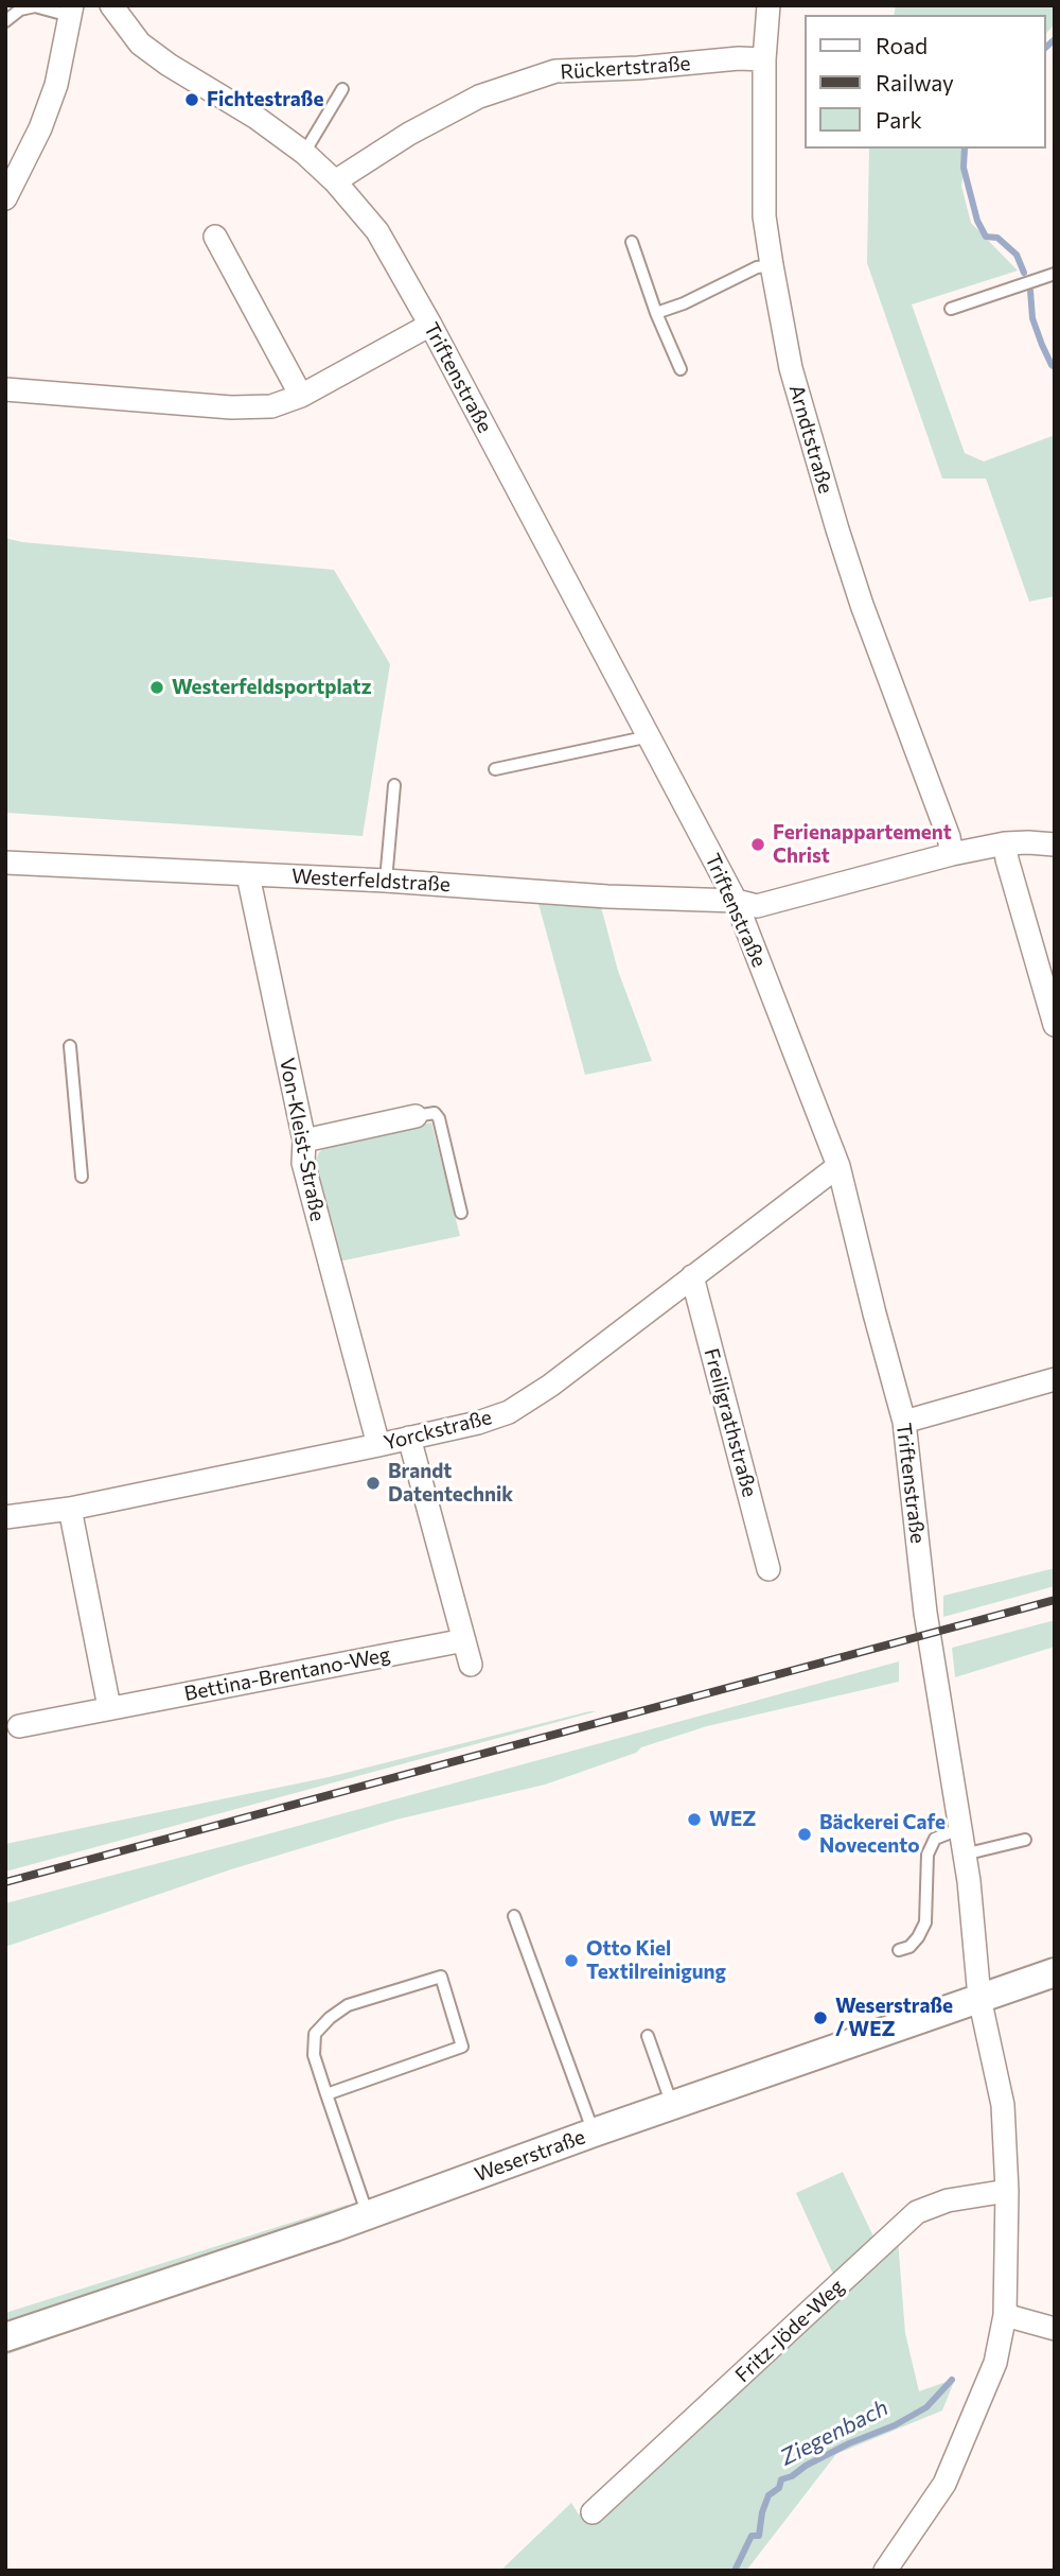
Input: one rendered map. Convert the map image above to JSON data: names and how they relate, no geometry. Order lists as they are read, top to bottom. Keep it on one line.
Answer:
{"streets":{"street":["Rückertstraße","Triftenstraße","Arndtstraße","Westerfeldstraße","Von-Kleist-Straße","Freiligrathstraße","Yorckstraße","Bettina-Brentano-Weg","Weserstraße","Fritz-Jöde-Weg"]},"crossings":[["Rückertstraße","Triftenstraße"],["Rückertstraße","Arndtstraße"],["Triftenstraße","Westerfeldstraße"],["Triftenstraße","Yorckstraße"],["Triftenstraße","Weserstraße"],["Triftenstraße","Fritz-Jöde-Weg"],["Arndtstraße","Westerfeldstraße"],["Westerfeldstraße","Von-Kleist-Straße"],["Von-Kleist-Straße","Yorckstraße"],["Freiligrathstraße","Yorckstraße"]],"water":["Ziegenbach"],"places":["Fichtestraße","Westerfeldsportplatz","Ferienappartement Christ","Brandt Datentechnik","WEZ","Bäckerei Cafe Novecento","Otto Kiel Textilreinigung","Weserstraße / WEZ"],"legend":["Road","Railway","Park"]}
